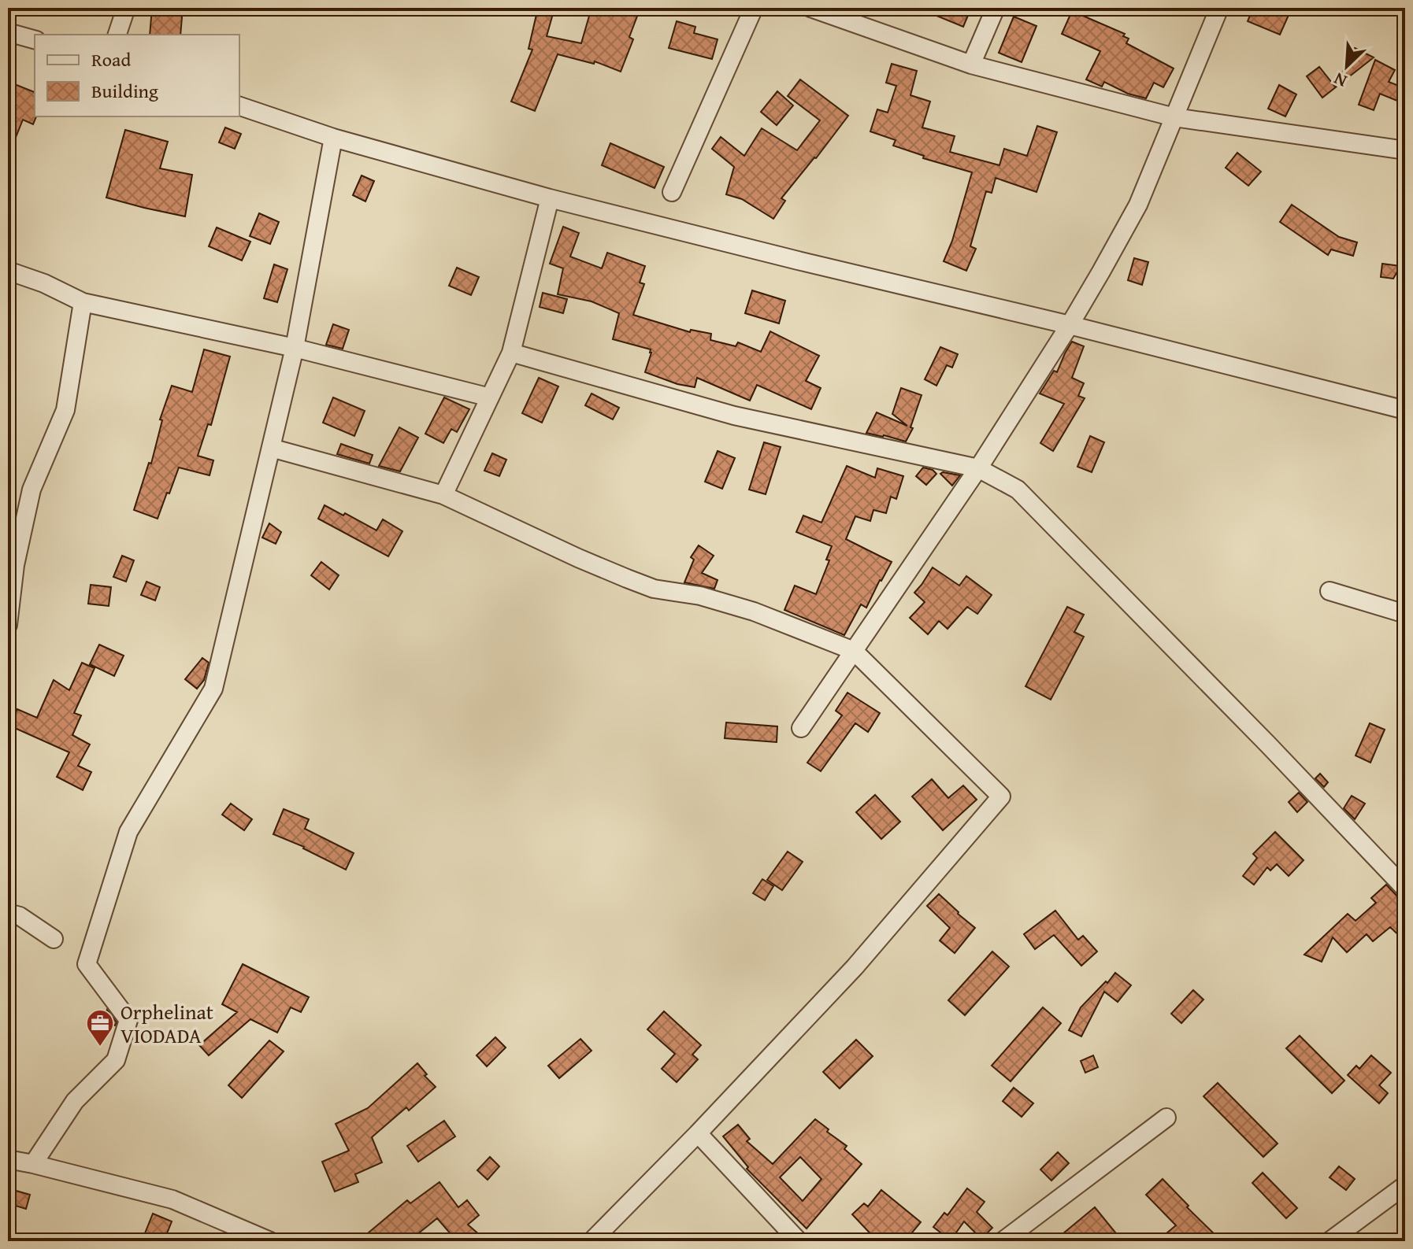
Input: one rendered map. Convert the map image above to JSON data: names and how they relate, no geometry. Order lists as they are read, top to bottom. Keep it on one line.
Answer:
{"places":{"office":["Orphelinat VIODADA"]},"legend":["Road","Building"],"north":"bottom left"}
